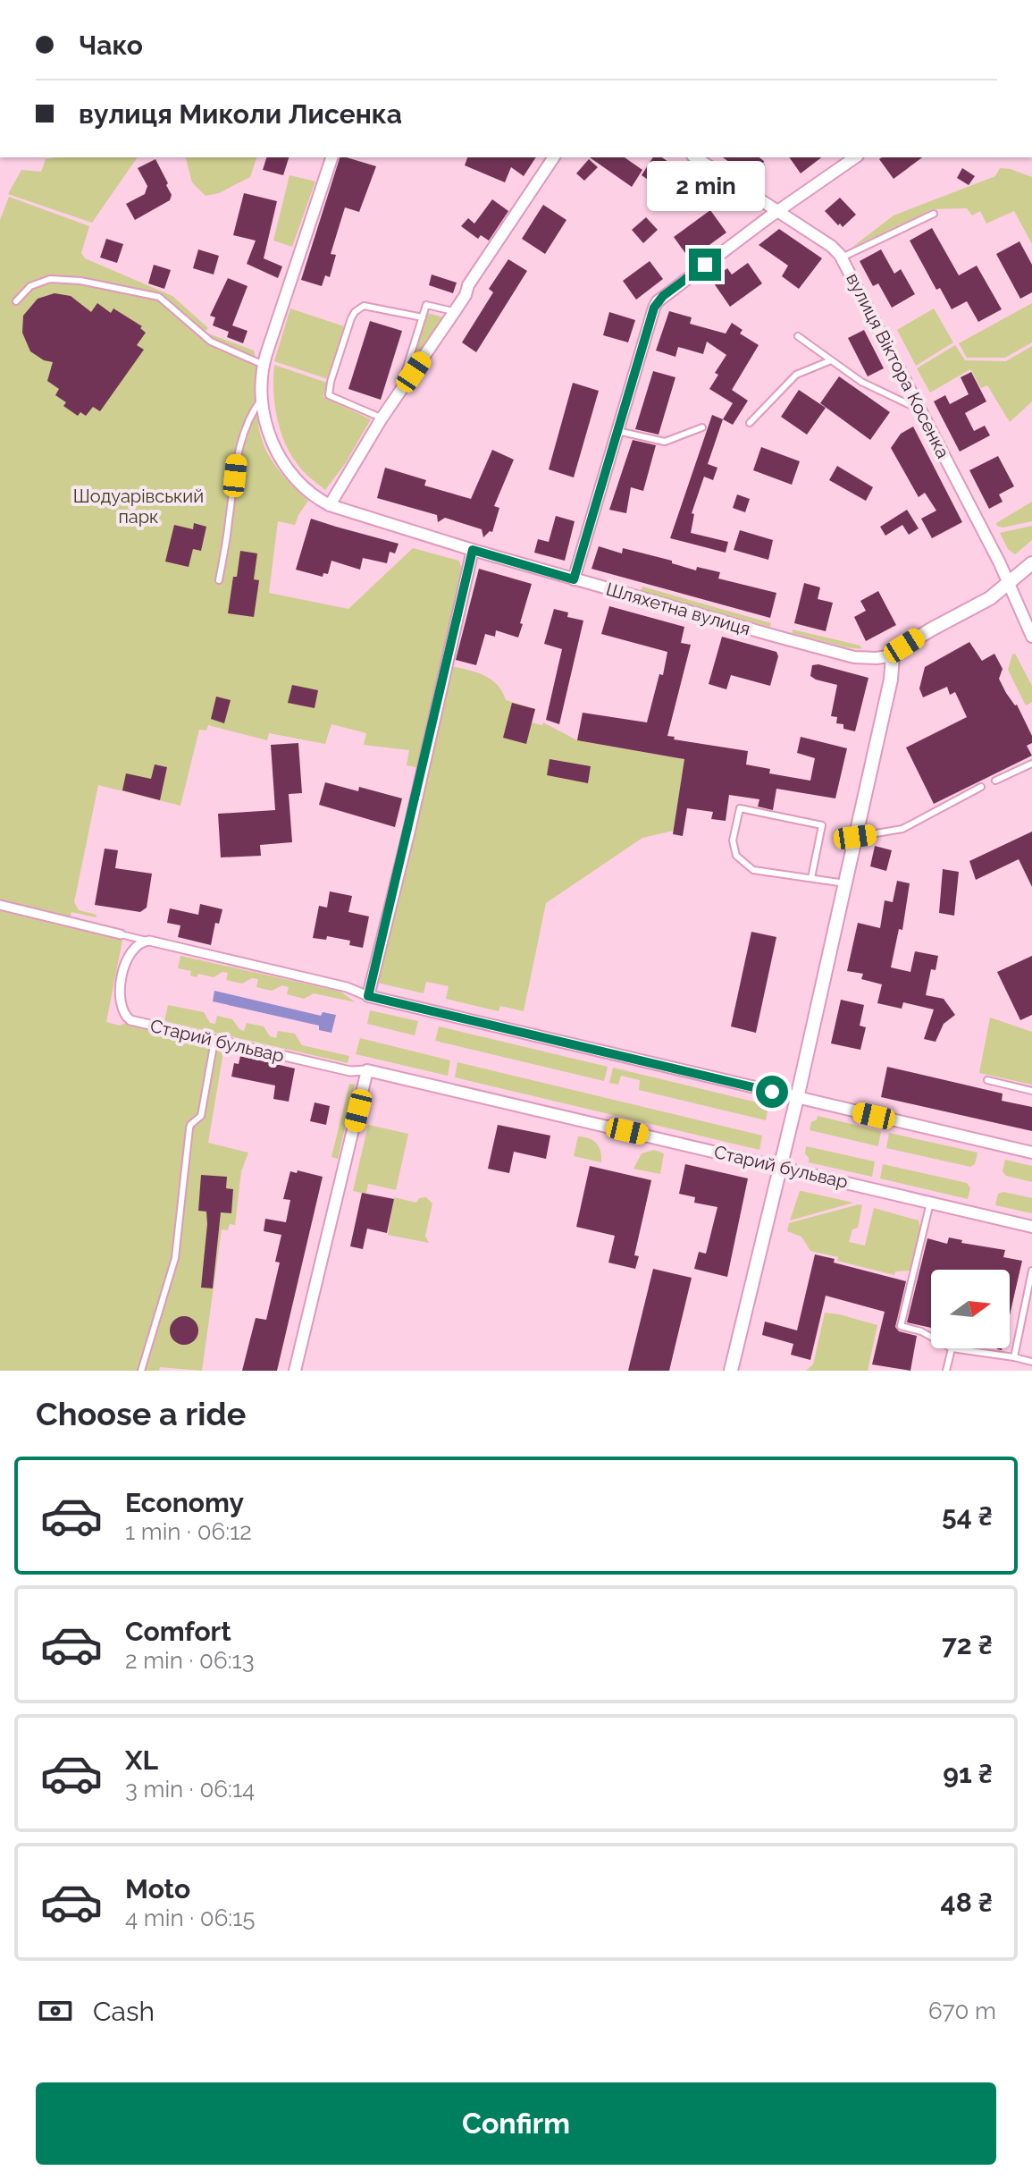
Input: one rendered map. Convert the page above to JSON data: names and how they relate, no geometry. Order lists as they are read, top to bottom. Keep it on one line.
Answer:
{"streets":{"street":["вулиця Віктора Косенка","Шляхетна вулиця","Старий бульвар"]},"parks":["Шодуарівський парк"],"north":"right","page":{"banner":["Чако","вулиця Миколи Лисенка"],"bubble":"2 min","heading":"Choose a ride","list":[{"name":"Economy","note":"1 min · 06:12","value":"54 ₴"},{"name":"Comfort","note":"2 min · 06:13","value":"72 ₴"},{"name":"XL","note":"3 min · 06:14","value":"91 ₴"},{"name":"Moto","note":"4 min · 06:15","value":"48 ₴"}],"pay":["Cash","670 m"],"buttons":"Confirm"}}
